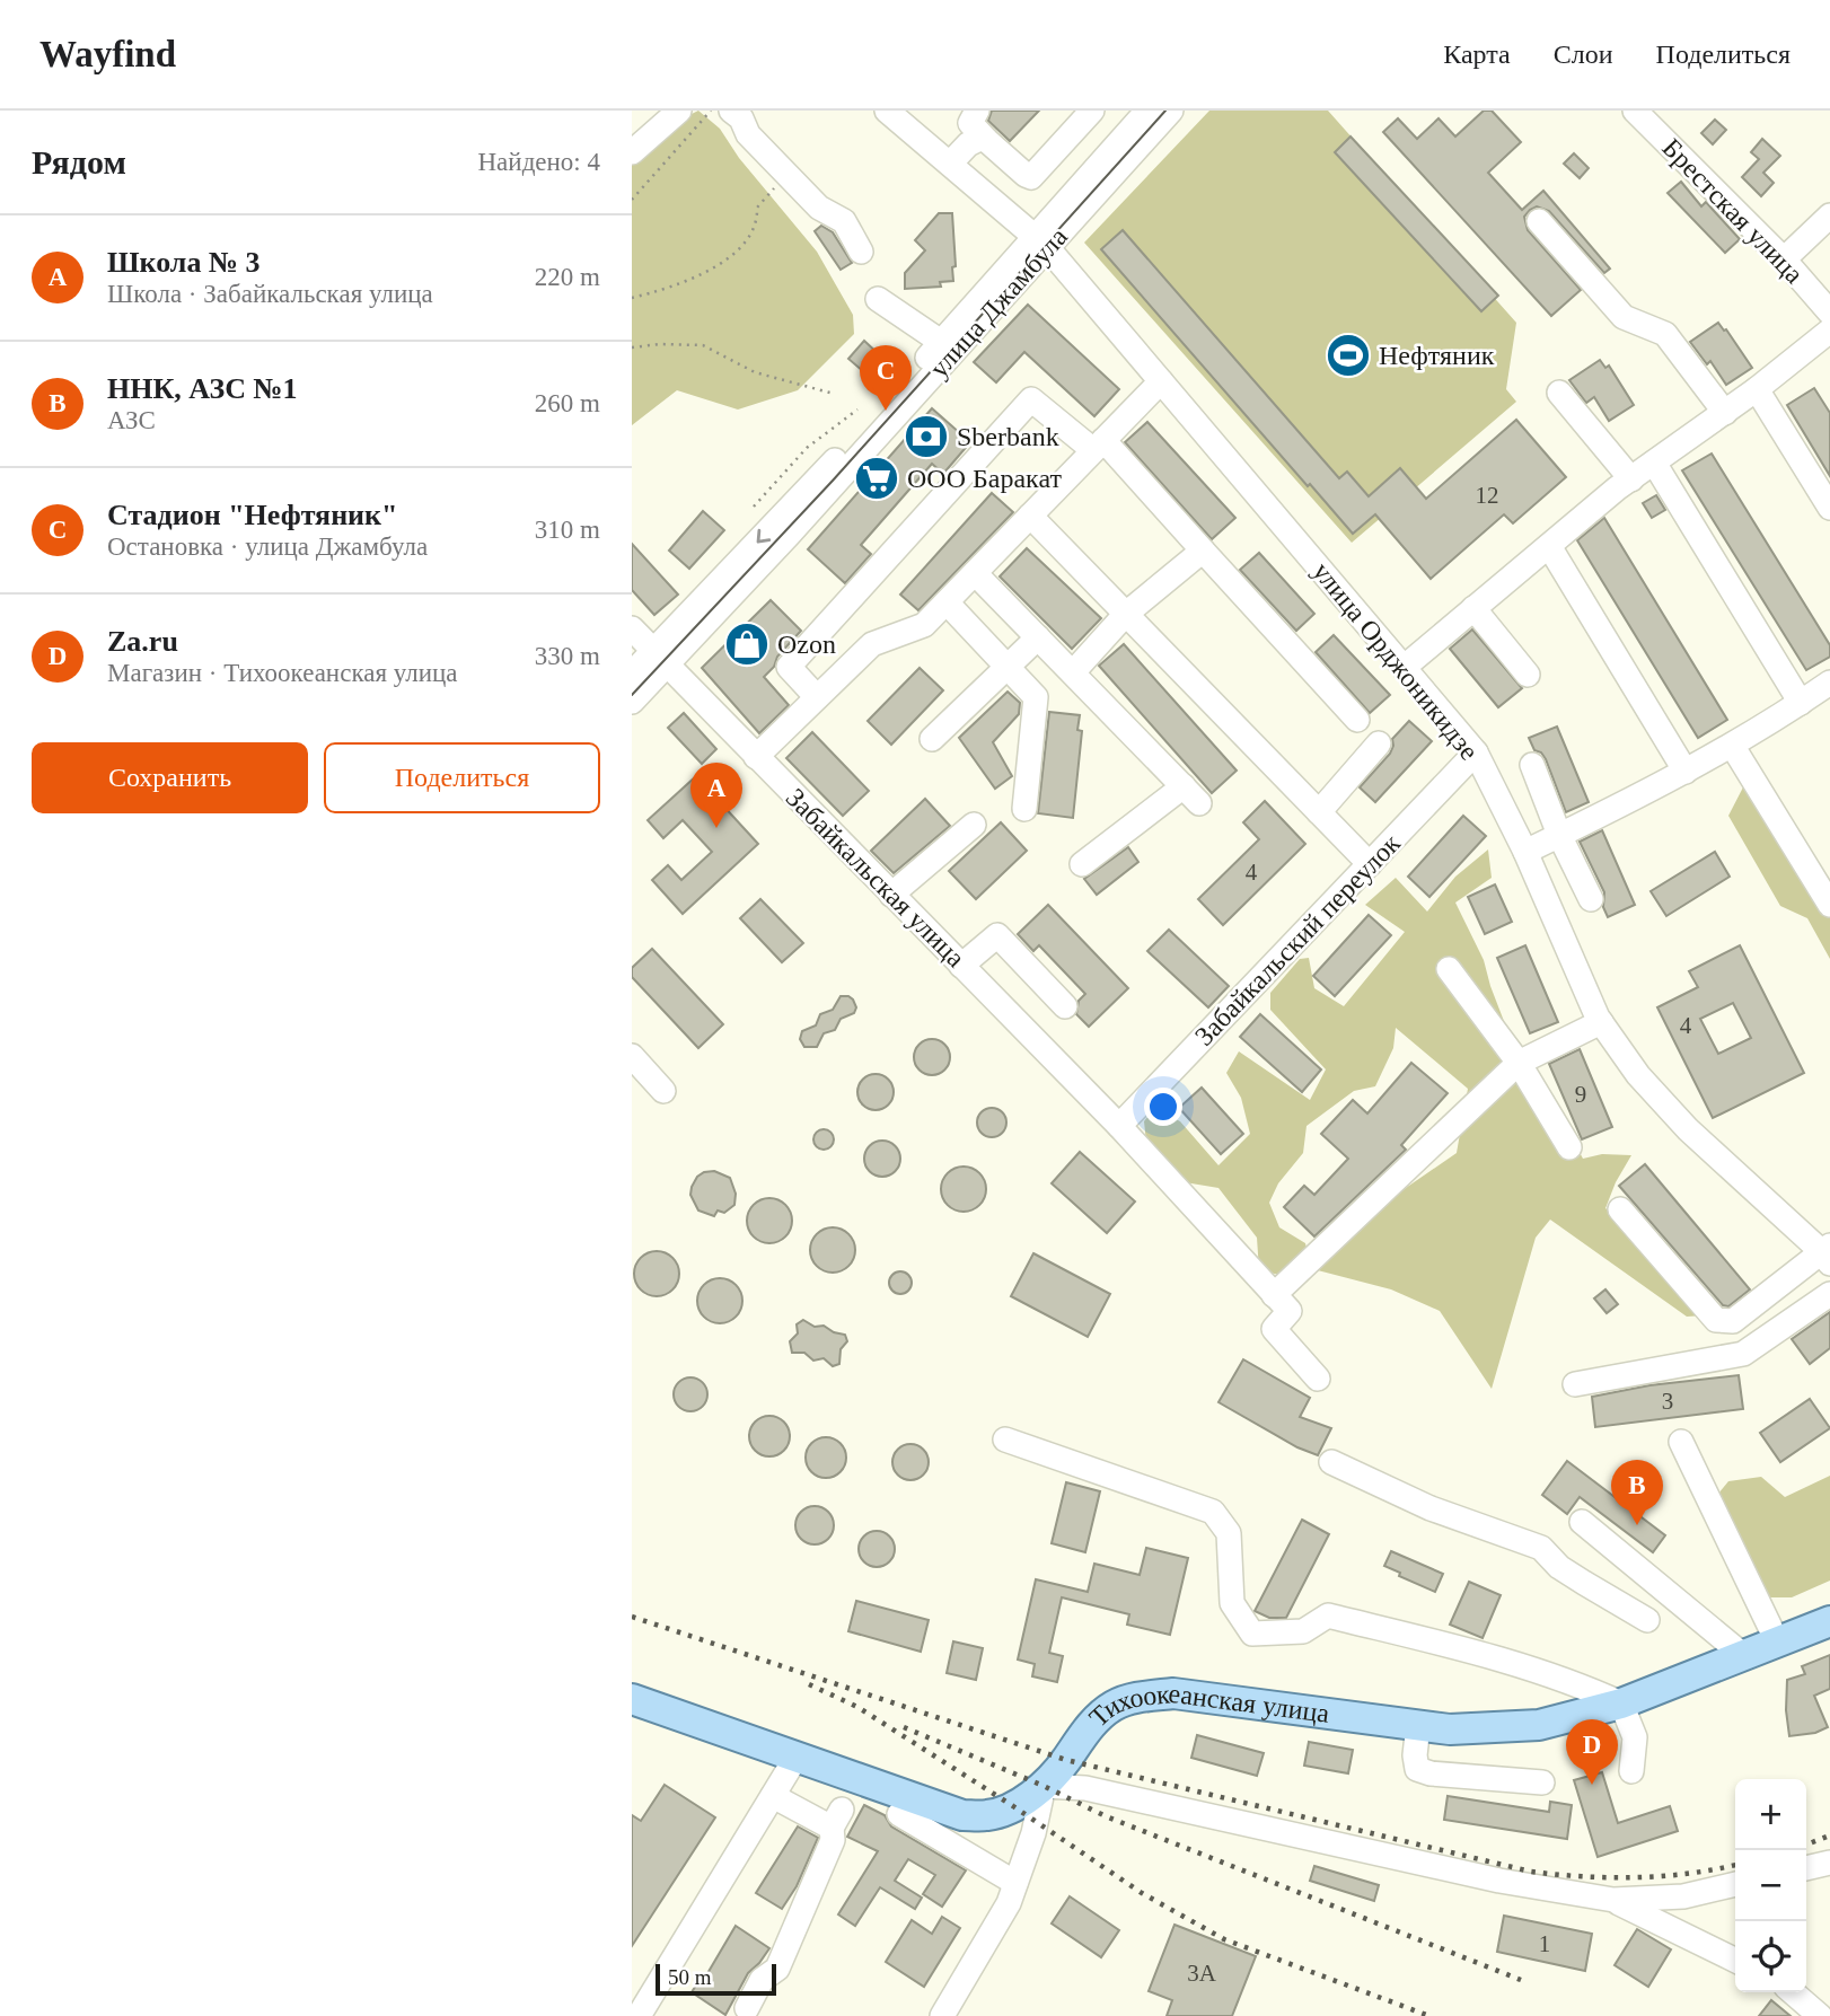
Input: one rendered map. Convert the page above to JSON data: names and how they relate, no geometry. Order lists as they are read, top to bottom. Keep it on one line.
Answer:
{"streets":{"main road":["Тихоокеанская улица"],"street":["Брестская улица","улица Джамбула","улица Орджоникидзе","Забайкальская улица","Забайкальский переулок"]},"crossings":[["улица Джамбула","улица Орджоникидзе"],["улица Джамбула","Забайкальская улица"],["улица Орджоникидзе","Забайкальский переулок"],["Забайкальская улица","Забайкальский переулок"]],"places":{"sports":["Нефтяник"],"bank":["Sberbank"],"supermarket":["ООО Баракат"],"shop":["Ozon"]},"house_numbers":["12","4","4","9","3","1","3А"],"scale_bar":"50 m","page":{"header":"Wayfind","nav":["Карта","Слои","Поделиться"],"heading":["Рядом","Найдено: 4"],"list":[{"mark":"A","name":"Школа № 3","note":"Школа · Забайкальская улица","value":"220 m"},{"mark":"B","name":"ННК, АЗС №1","note":"АЗС","value":"260 m"},{"mark":"C","name":"Стадион \"Нефтяник\"","note":"Остановка · улица Джамбула","value":"310 m"},{"mark":"D","name":"Za.ru","note":"Магазин · Тихоокеанская улица","value":"330 m"}],"pins":["C","A","B","D"],"buttons":["Сохранить","Поделиться"],"map_buttons":["+","−"],"scale":"50 m"}}
